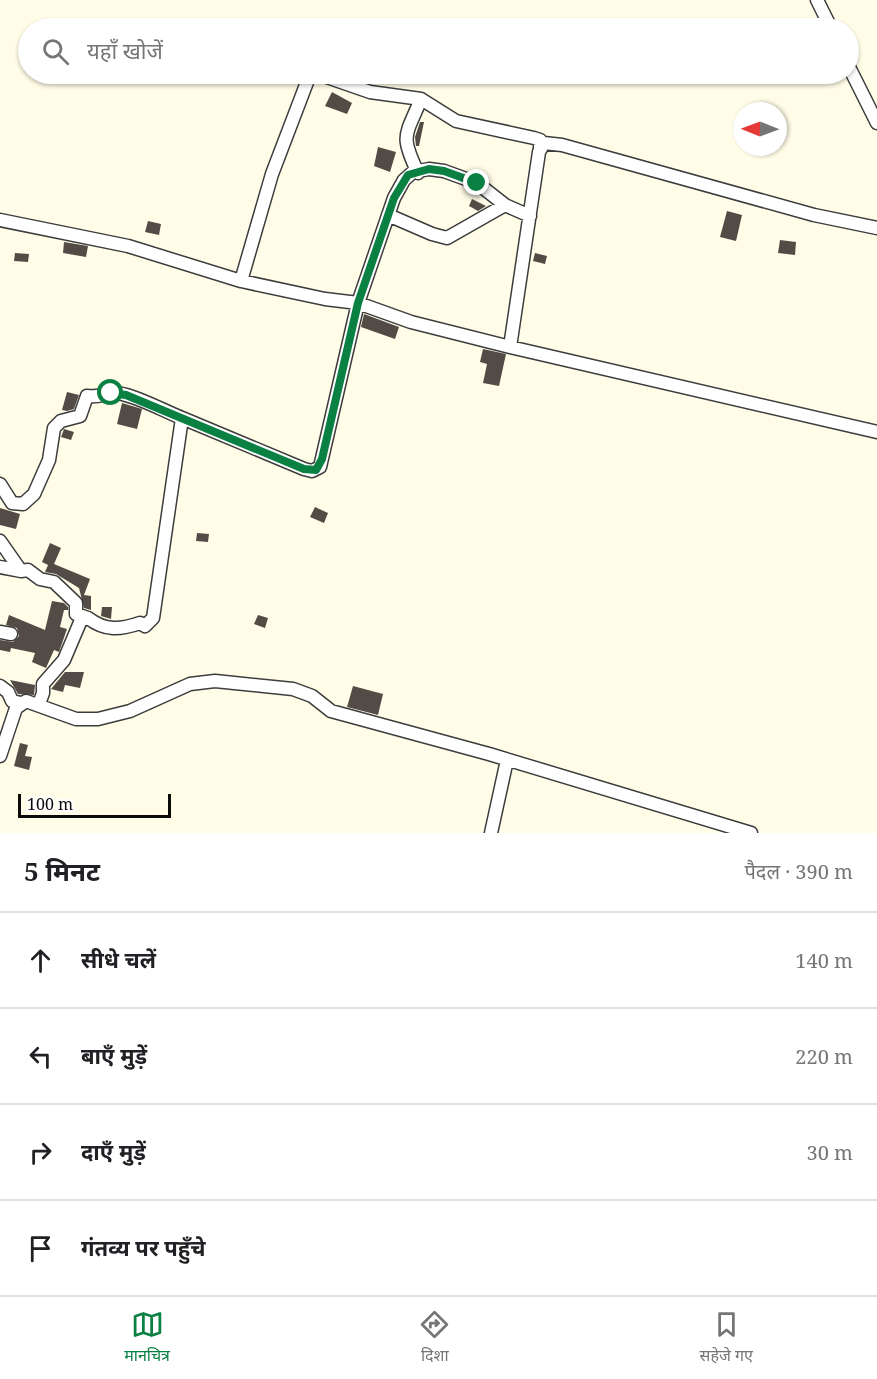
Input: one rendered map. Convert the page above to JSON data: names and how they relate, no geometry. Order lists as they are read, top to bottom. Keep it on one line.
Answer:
{"scale_bar":"100 m","north":"left","page":{"search":"यहाँ खोजें","scale":"100 m","heading":["5 मिनट","पैदल · 390 m"],"list":[["सीधे चलें","140 m"],["बाएँ मुड़ें","220 m"],["दाएँ मुड़ें","30 m"],"गंतव्य पर पहुँचे"],"nav":["मानचित्र","दिशा","सहेजे गए"]}}
